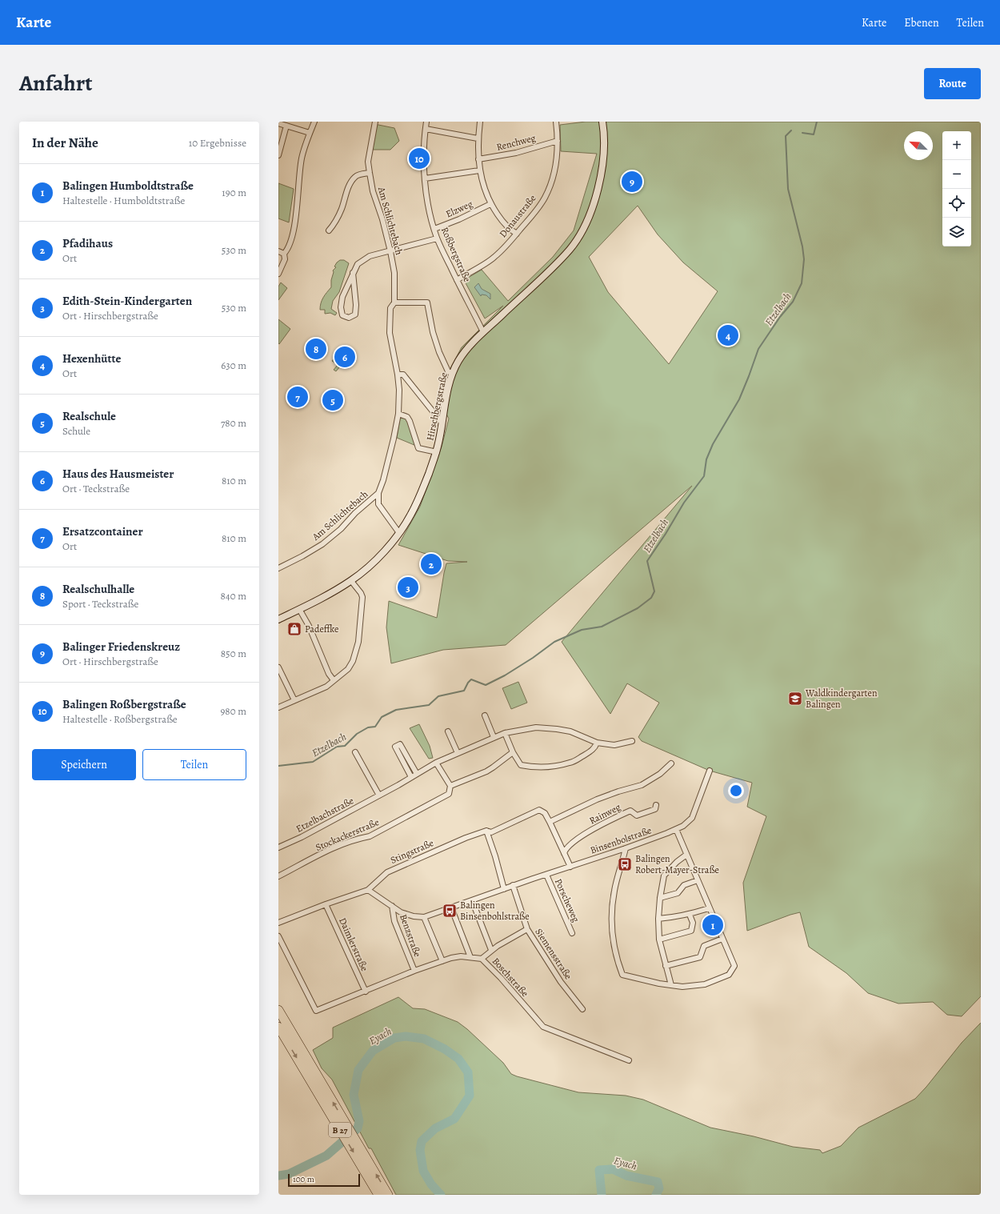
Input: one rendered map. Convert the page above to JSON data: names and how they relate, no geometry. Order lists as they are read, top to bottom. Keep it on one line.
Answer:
{"streets":{"highway":["B 27"],"street":["Renchweg","Elzweg","Donaustraße","Am Schlichtebach","Roßbergstraße","Hirschbergstraße","Rainweg","Etzelbachstraße","Stockackerstraße","Binsenbolstraße","Stingstraße","Porscheweg","Benzstraße","Daimlerstraße","Siemensstraße","Boschstraße"]},"crossings":[["Renchweg","Donaustraße"],["Elzweg","Roßbergstraße"],["Donaustraße","Roßbergstraße"],["Am Schlichtebach","Hirschbergstraße"],["Roßbergstraße","Hirschbergstraße"],["Rainweg","Stingstraße"],["Binsenbolstraße","Stingstraße"],["Binsenbolstraße","Porscheweg"],["Binsenbolstraße","Benzstraße"],["Binsenbolstraße","Siemensstraße"],["Stingstraße","Daimlerstraße"],["Benzstraße","Boschstraße"],["Daimlerstraße","Boschstraße"]],"water":["Etzelbach","Eyach"],"places":{"shop":["Padeffke"],"school or university":["Waldkindergarten Balingen"],"bus stop":["Balingen Robert-Mayer-Straße","Balingen Binsenbohlstraße"]},"scale_bar":"100 m","north":"top left","page":{"header":"Karte","nav":["Karte","Ebenen","Teilen"],"title":"Anfahrt","buttons":["Route",["Speichern","Teilen"]],"heading":["In der Nähe","10 Ergebnisse"],"map_buttons":["+","−"],"pins":["10","9","4","8","6","7","5","2","3","1"],"list":[{"mark":"1","name":"Balingen Humboldtstraße","note":"Haltestelle · Humboldtstraße","value":"190 m"},{"mark":"2","name":"Pfadihaus","note":"Ort","value":"530 m"},{"mark":"3","name":"Edith-Stein-Kindergarten","note":"Ort · Hirschbergstraße","value":"530 m"},{"mark":"4","name":"Hexenhütte","note":"Ort","value":"630 m"},{"mark":"5","name":"Realschule","note":"Schule","value":"780 m"},{"mark":"6","name":"Haus des Hausmeister","note":"Ort · Teckstraße","value":"810 m"},{"mark":"7","name":"Ersatzcontainer","note":"Ort","value":"810 m"},{"mark":"8","name":"Realschulhalle","note":"Sport · Teckstraße","value":"840 m"},{"mark":"9","name":"Balinger Friedenskreuz","note":"Ort · Hirschbergstraße","value":"850 m"},{"mark":"10","name":"Balingen Roßbergstraße","note":"Haltestelle · Roßbergstraße","value":"980 m"}],"scale":"100 m"}}
